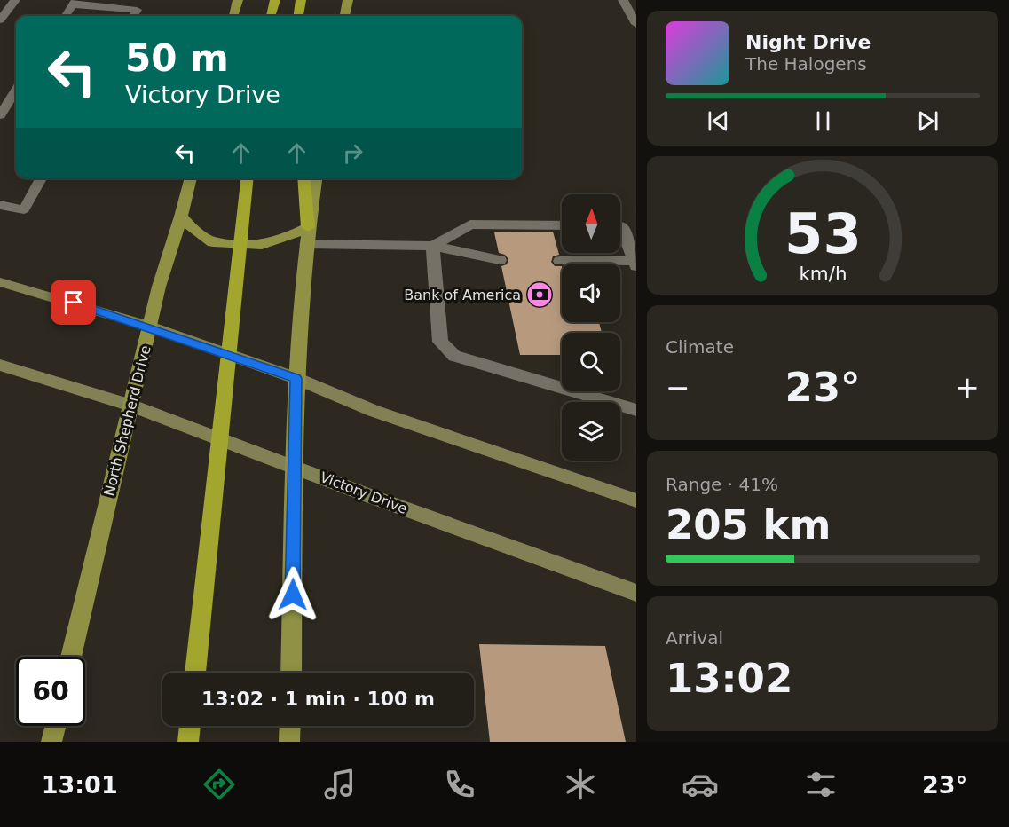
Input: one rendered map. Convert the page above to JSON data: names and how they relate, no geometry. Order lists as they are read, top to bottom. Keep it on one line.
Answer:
{"streets":{"main road":["North Shepherd Drive","Victory Drive"]},"crossings":[["North Shepherd Drive","Victory Drive"]],"places":{"bank":["Bank of America"]},"north":"top","page":{"turn":["50 m","Victory Drive"],"song":["Night Drive","The Halogens"],"tile":["Climate",["Range · 41%","205 km"],["Arrival","13:02"]],"heat":["−","23°","+"],"limit":"60","trip":"13:02 · 1 min · 100 m","tabs":["13:01","23°"],"gauge":["53","km/h"]}}
